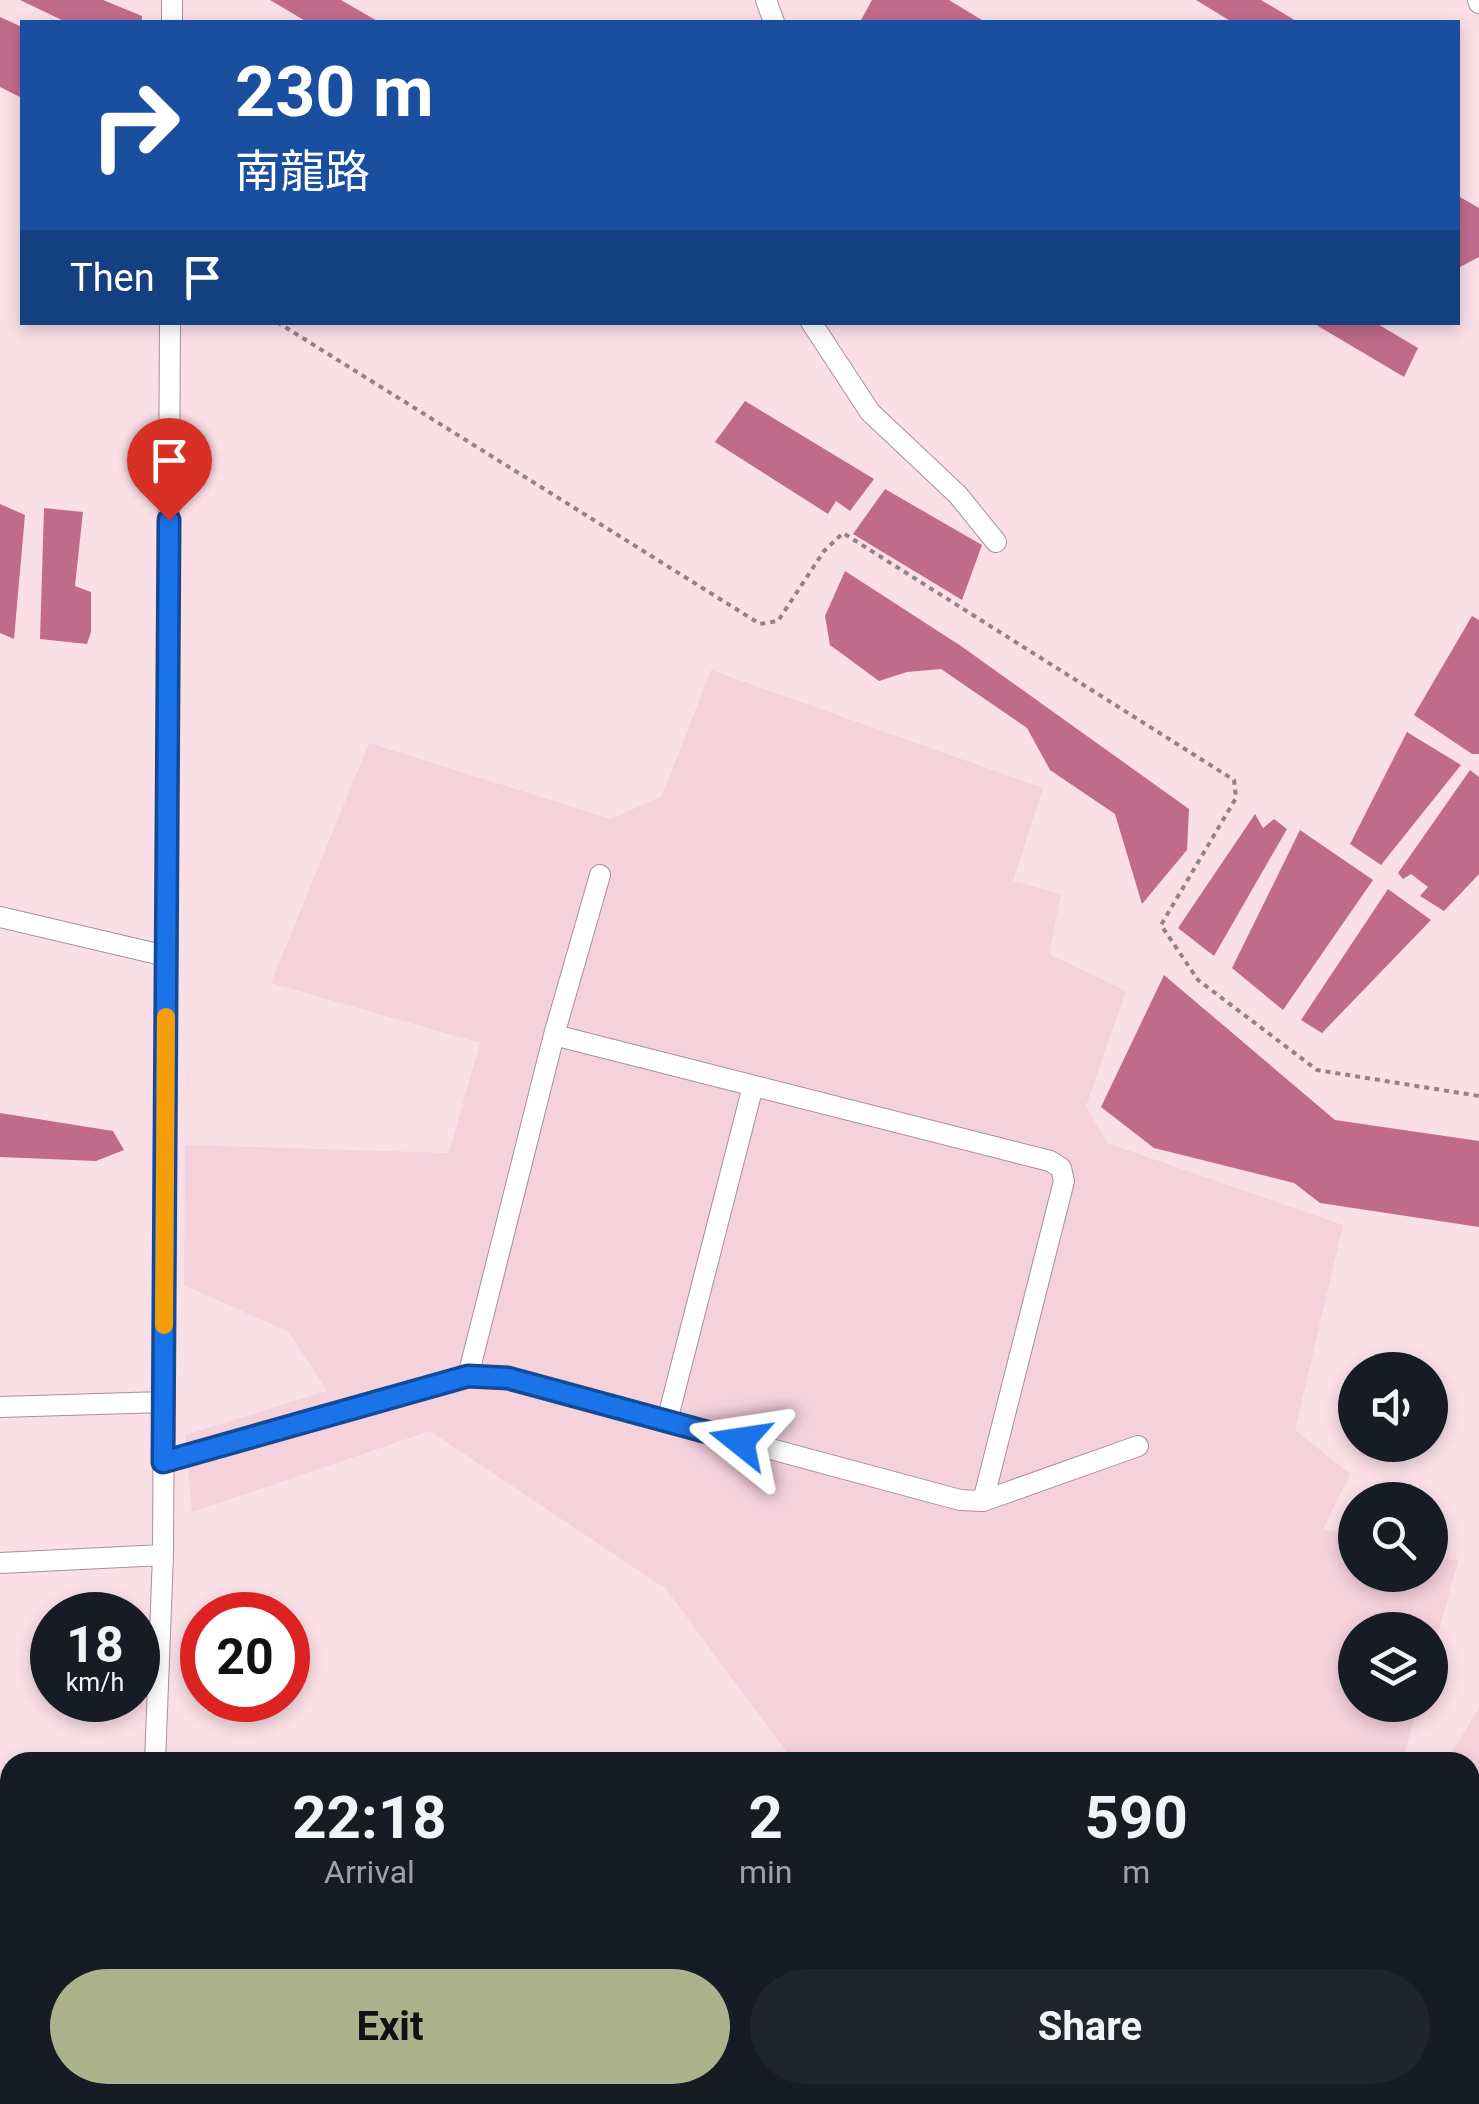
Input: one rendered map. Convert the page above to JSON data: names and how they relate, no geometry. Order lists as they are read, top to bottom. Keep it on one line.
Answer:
{"page":{"turn":["230 m","南龍路"],"then":"Then","speed":"18 km/h","limit":"20","eta":["22:18","Arrival","2","min","590","m"],"buttons":["Exit","Share"]}}
